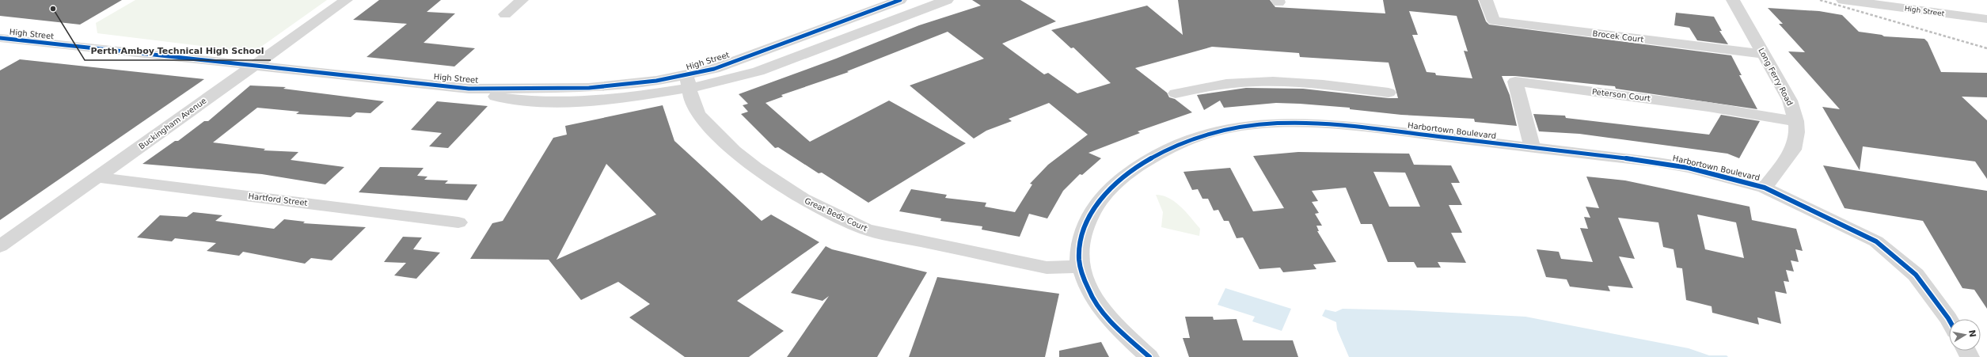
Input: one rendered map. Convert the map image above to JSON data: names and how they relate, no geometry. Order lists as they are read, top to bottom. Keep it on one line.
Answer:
{"streets":{"street":["High Street","Brocek Court","Long Ferry Road","Peterson Court","Buckingham Avenue","Harbortown Boulevard","Hartford Street","Great Beds Court"]},"crossings":[["High Street","Buckingham Avenue"],["High Street","Great Beds Court"],["Brocek Court","Long Ferry Road"],["Long Ferry Road","Peterson Court"],["Long Ferry Road","Harbortown Boulevard"],["Peterson Court","Harbortown Boulevard"],["Buckingham Avenue","Hartford Street"],["Harbortown Boulevard","Great Beds Court"]],"places":["Perth Amboy Technical High School"],"north":"right"}
